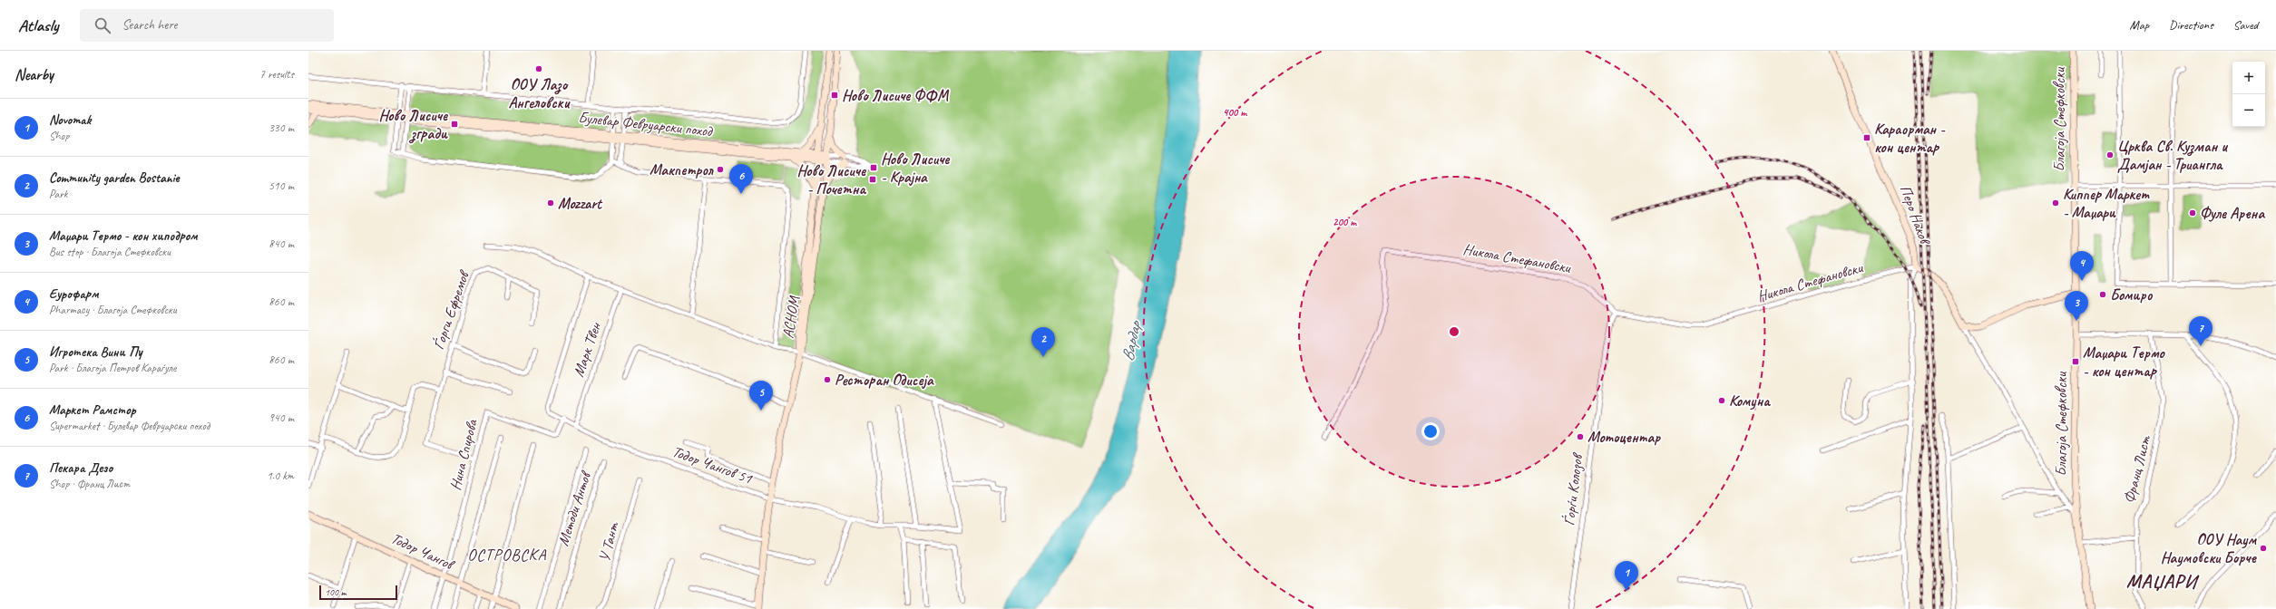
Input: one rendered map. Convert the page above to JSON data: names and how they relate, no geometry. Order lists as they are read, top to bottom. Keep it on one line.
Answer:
{"streets":{"street":["Благоја Стефковски","Булевар Февруарски поход","Перо Наков","Никола Стефановски","Ѓорги Ефремов","АСНОМ","Марк Твен","Нина Спирова","Тодор Чангов 51","Франц Лист","Ѓорѓи Колозов","Методи Антов","У Тант","Тодор Чангов"]},"crossings":[["Благоја Стефковски","Перо Наков"],["Булевар Февруарски поход","АСНОМ"],["Перо Наков","Никола Стефановски"],["Никола Стефановски","Ѓорѓи Колозов"],["Ѓорги Ефремов","Нина Спирова"],["Марк Твен","Тодор Чангов 51"],["Нина Спирова","Тодор Чангов 51"],["Нина Спирова","Тодор Чангов"]],"districts":["ОСТРОВСКА","МАЏАРИ"],"water":["Вардар"],"places":{"other":["ООУ Лазо Ангеловски","Црква Св. Кузман и Дамјан - Триангла","Макпетрол","Mozzart","Киппер Маркет - Маџари","Фуле Арена","Бомиро","Ресторан Одисеја","Комуна","Мотоцентар","ООУ Наум Наумовски Борче"],"transit":["Ново Лисиче ФФМ","Ново Лисиче згради","Караорман - кон центар","Ново Лисиче - Крајна","Ново Лисиче - Почетна","Маџари Термо - кон центар"]},"scale_bar":"100 m","page":{"header":"Atlasly","search":"Search here","nav":["Map","Directions","Saved"],"heading":["Nearby","7 results"],"map_buttons":["+","−"],"list":[{"mark":"1","name":"Novomak","note":"Shop","value":"330 m"},{"mark":"2","name":"Community garden Bostanie","note":"Park","value":"510 m"},{"mark":"3","name":"Маџари Термо - кон хиподром","note":"Bus stop · Благоја Стефковски","value":"840 m"},{"mark":"4","name":"Еурофарм","note":"Pharmacy · Благоја Стефковски","value":"860 m"},{"mark":"5","name":"Игротека Вини Пу","note":"Park · Благоја Петров Караѓуле","value":"860 m"},{"mark":"6","name":"Маркет Рамстор","note":"Supermarket · Булевар Февруарски поход","value":"940 m"},{"mark":"7","name":"Пекара Дезо","note":"Shop · Франц Лист","value":"1.0 km"}],"pins":["6","4","3","7","2","5","1"],"scale":"100 m"},"rings":["400 m","200 m"]}
